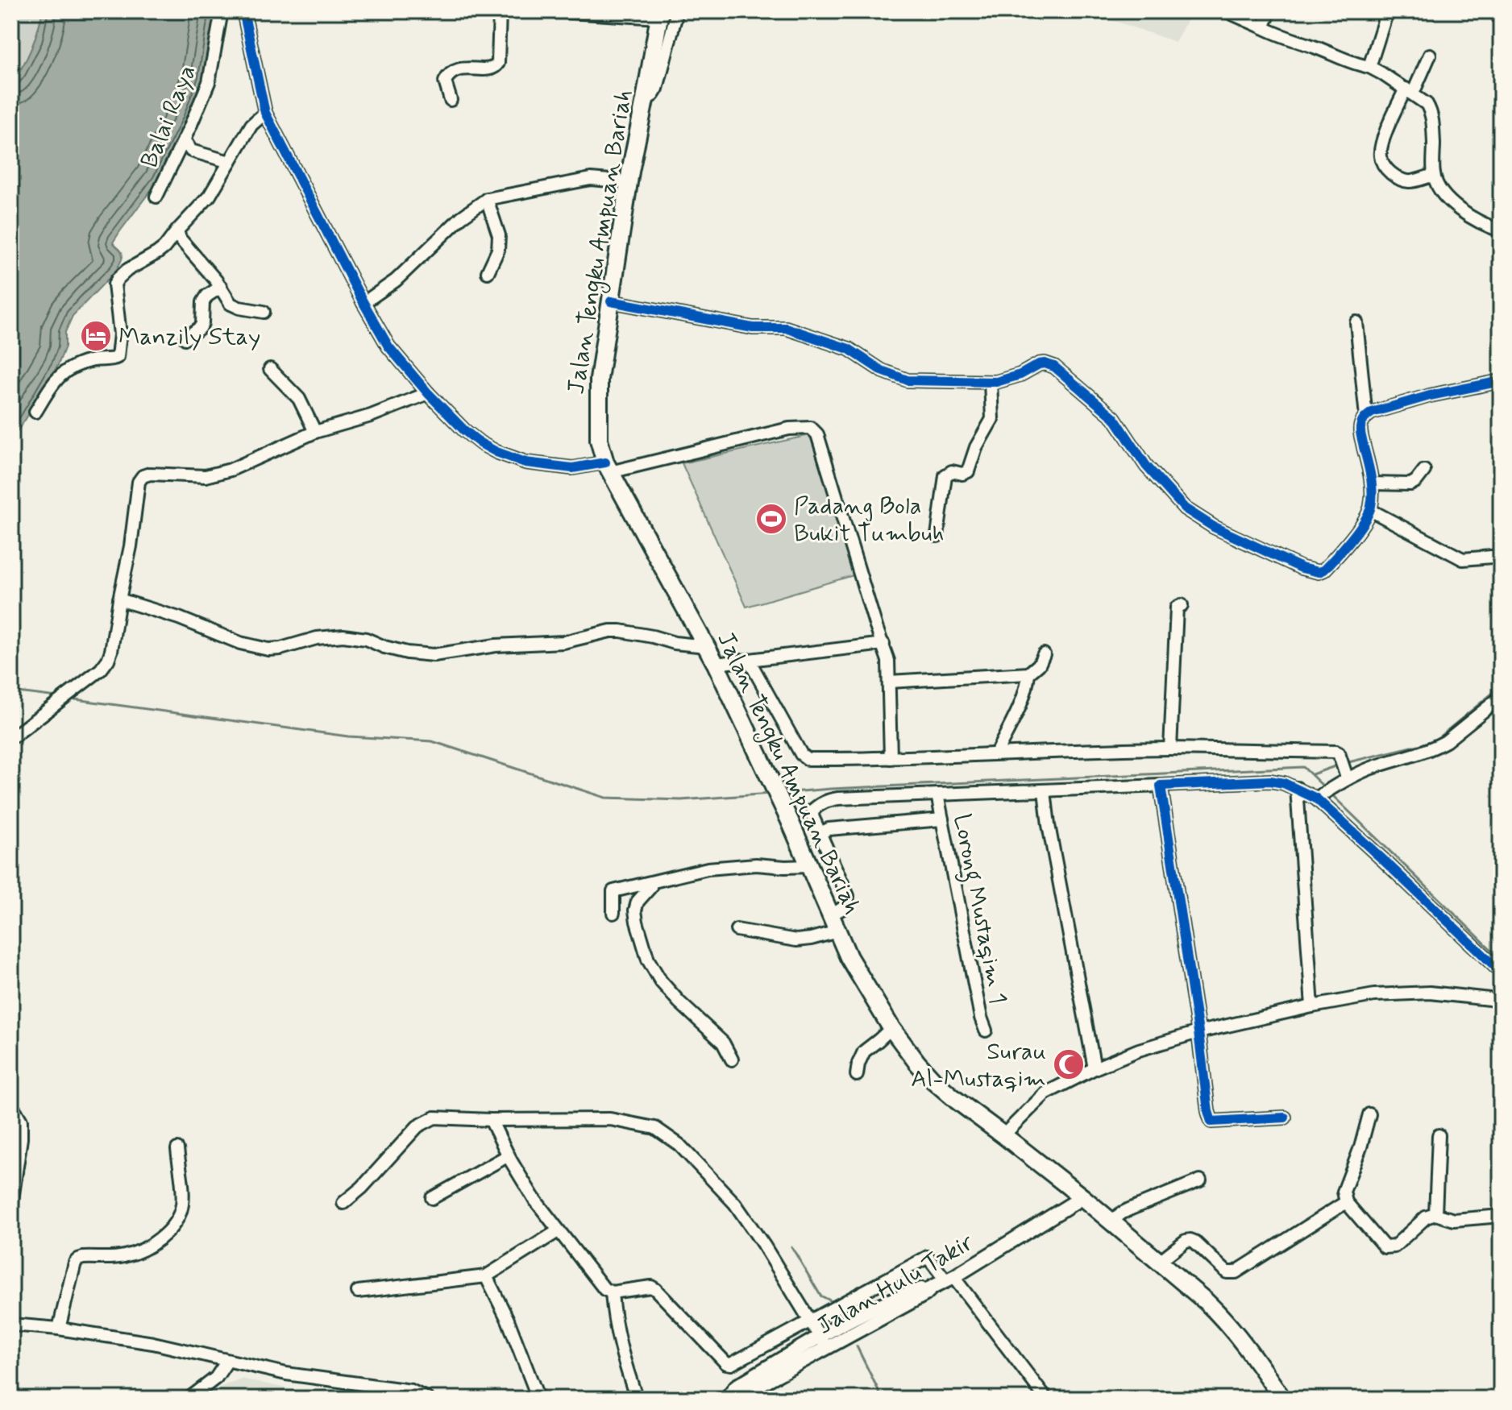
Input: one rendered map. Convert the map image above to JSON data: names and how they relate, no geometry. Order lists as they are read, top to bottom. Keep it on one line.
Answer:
{"streets":{"main road":["Jalan Tengku Ampuan Bariah"],"street":["Balai Raya","Lorong Mustaqim 1","Jalan Hulu Takir"]},"crossings":[["Jalan Tengku Ampuan Bariah","Jalan Hulu Takir"]],"places":{"hotel":["Manzily Stay"],"sports":["Padang Bola Bukit Tumbuh"],"mosque":["Surau Al-Mustaqim"]}}
